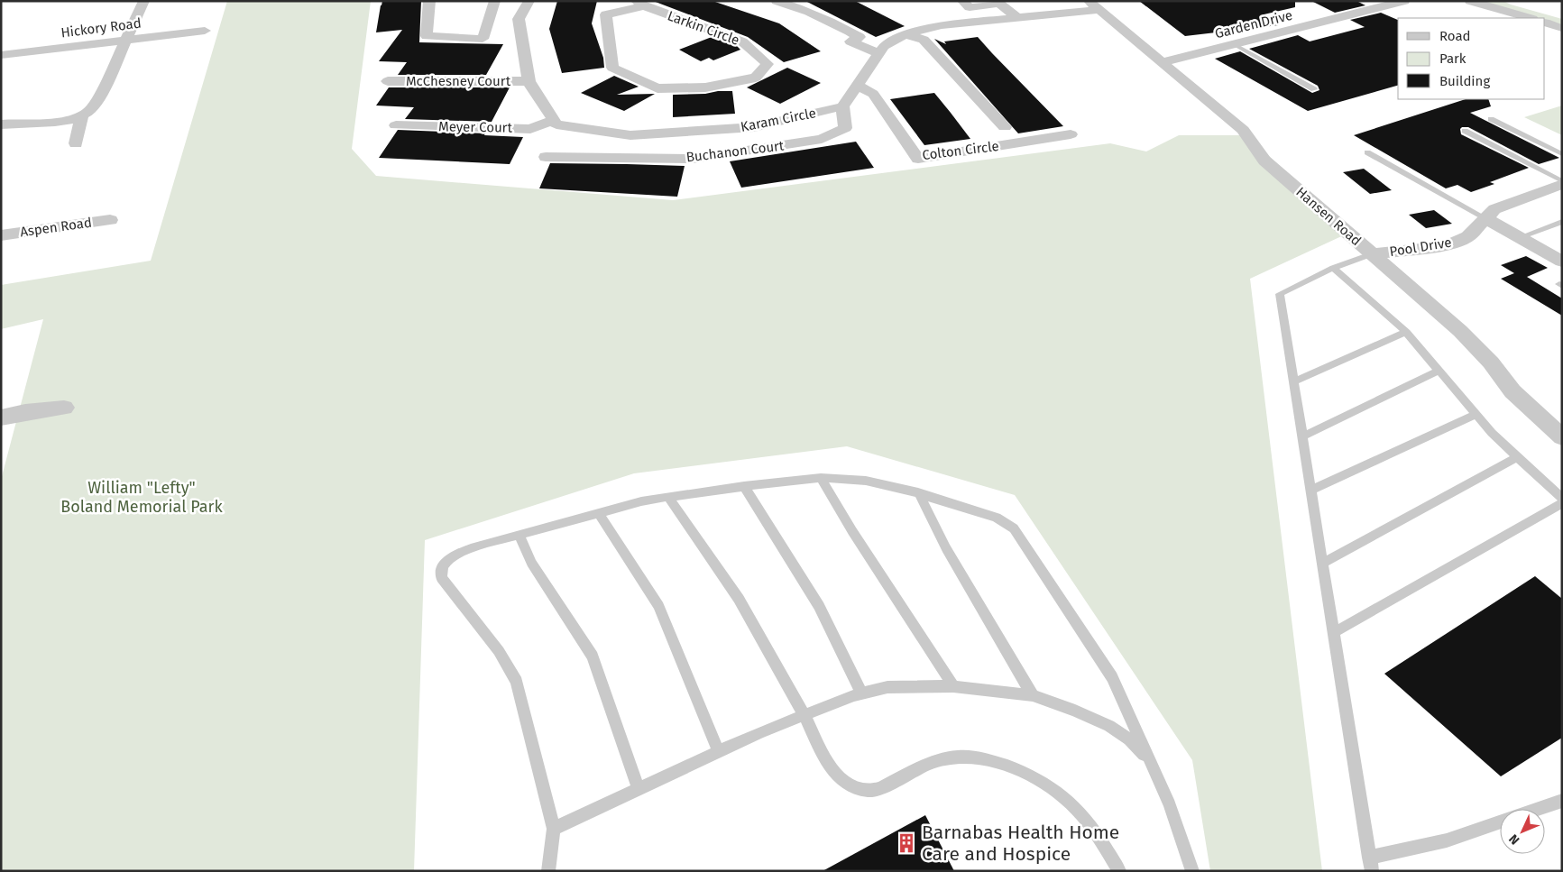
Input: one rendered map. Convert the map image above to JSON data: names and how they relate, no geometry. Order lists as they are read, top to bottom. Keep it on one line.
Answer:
{"streets":{"street":["Garden Drive","Hickory Road","Larkin Circle","McChesney Court","Karam Circle","Meyer Court","Colton Circle","Buchanon Court","Hansen Road","Aspen Road","Pool Drive"]},"crossings":[["Garden Drive","Hansen Road"],["Karam Circle","Meyer Court"],["Karam Circle","Buchanon Court"],["Hansen Road","Pool Drive"]],"parks":["William \"Lefty\" Boland Memorial Park"],"places":{"building":["Barnabas Health Home Care and Hospice"]},"legend":["Road","Park","Building"],"north":"bottom left"}
